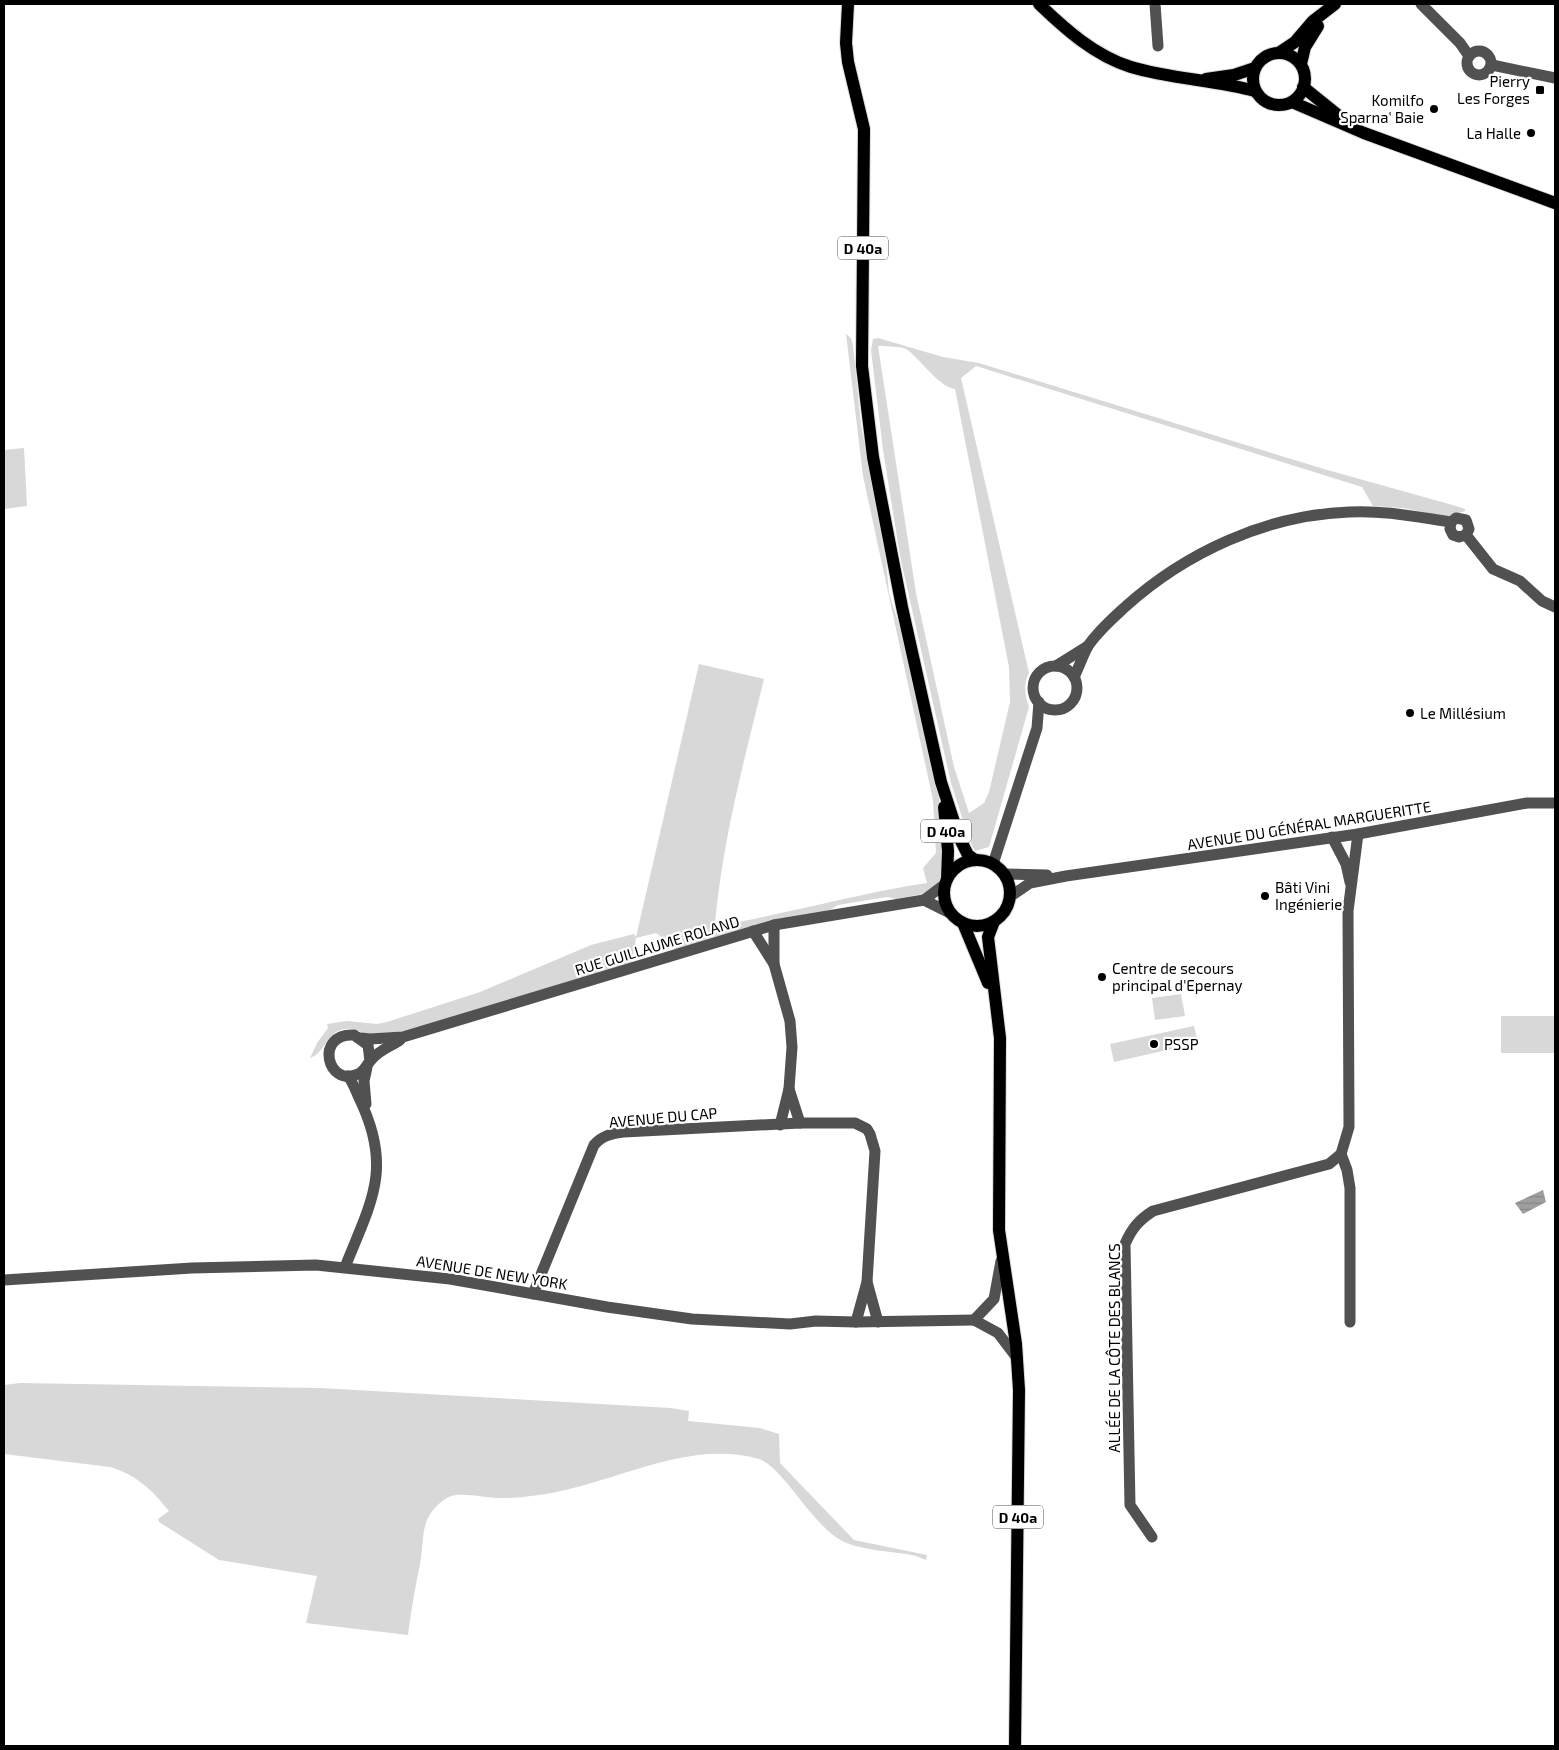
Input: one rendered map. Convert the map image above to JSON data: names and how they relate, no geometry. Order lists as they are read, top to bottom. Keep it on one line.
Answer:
{"streets":{"main road":["D 40a"],"street":["AVENUE DU GÉNÉRAL MARGUERITTE","RUE GUILLAUME ROLAND","AVENUE DU CAP","AVENUE DE NEW YORK","ALLÉE DE LA CÔTE DES BLANCS"]},"crossings":[["D 40a","AVENUE DU GÉNÉRAL MARGUERITTE"],["AVENUE DU CAP","AVENUE DE NEW YORK"]],"places":{"transit":["Pierry Les Forges"],"other":["Komilfo Sparna' Baie","La Halle","Le Millésium","Bâti Vini Ingénierie","Centre de secours principal d'Epernay","PSSP"]}}
